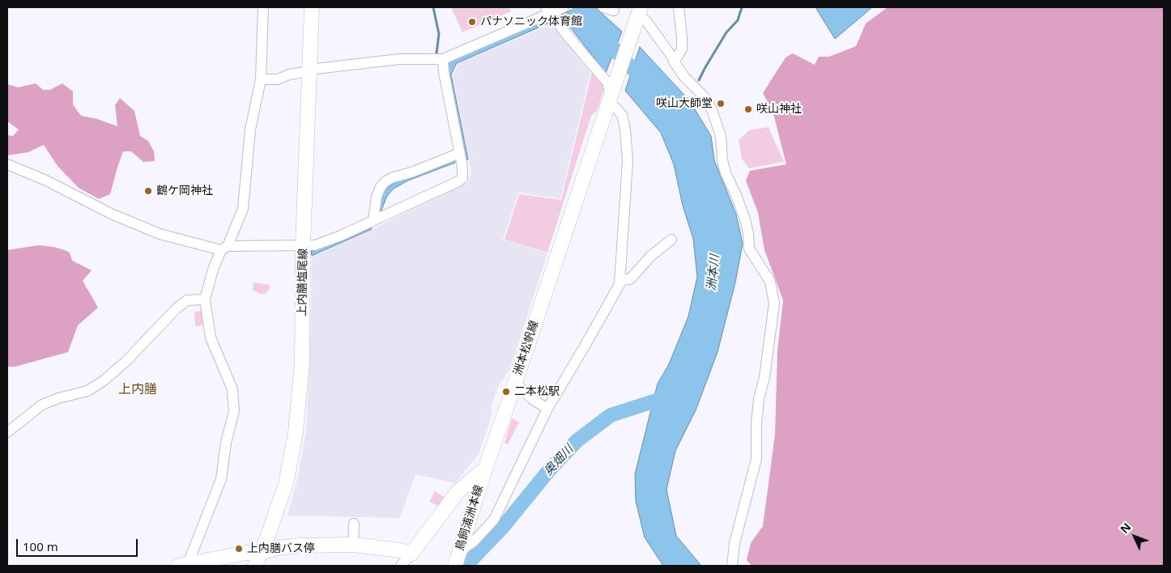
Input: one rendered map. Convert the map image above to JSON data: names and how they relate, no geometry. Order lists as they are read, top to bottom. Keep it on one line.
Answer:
{"streets":{"main road":["上内膳塩尾線","洲本松帆線","鳥飼浦洲本線"]},"crossings":[["洲本松帆線","鳥飼浦洲本線"]],"districts":["上内膳"],"water":["洲本川","奥畑川"],"places":["パナソニック体育館","咲山大師堂","咲山神社","鶴ケ岡神社","二本松駅","上内膳バス停"],"scale_bar":"100 m","north":"top left"}
